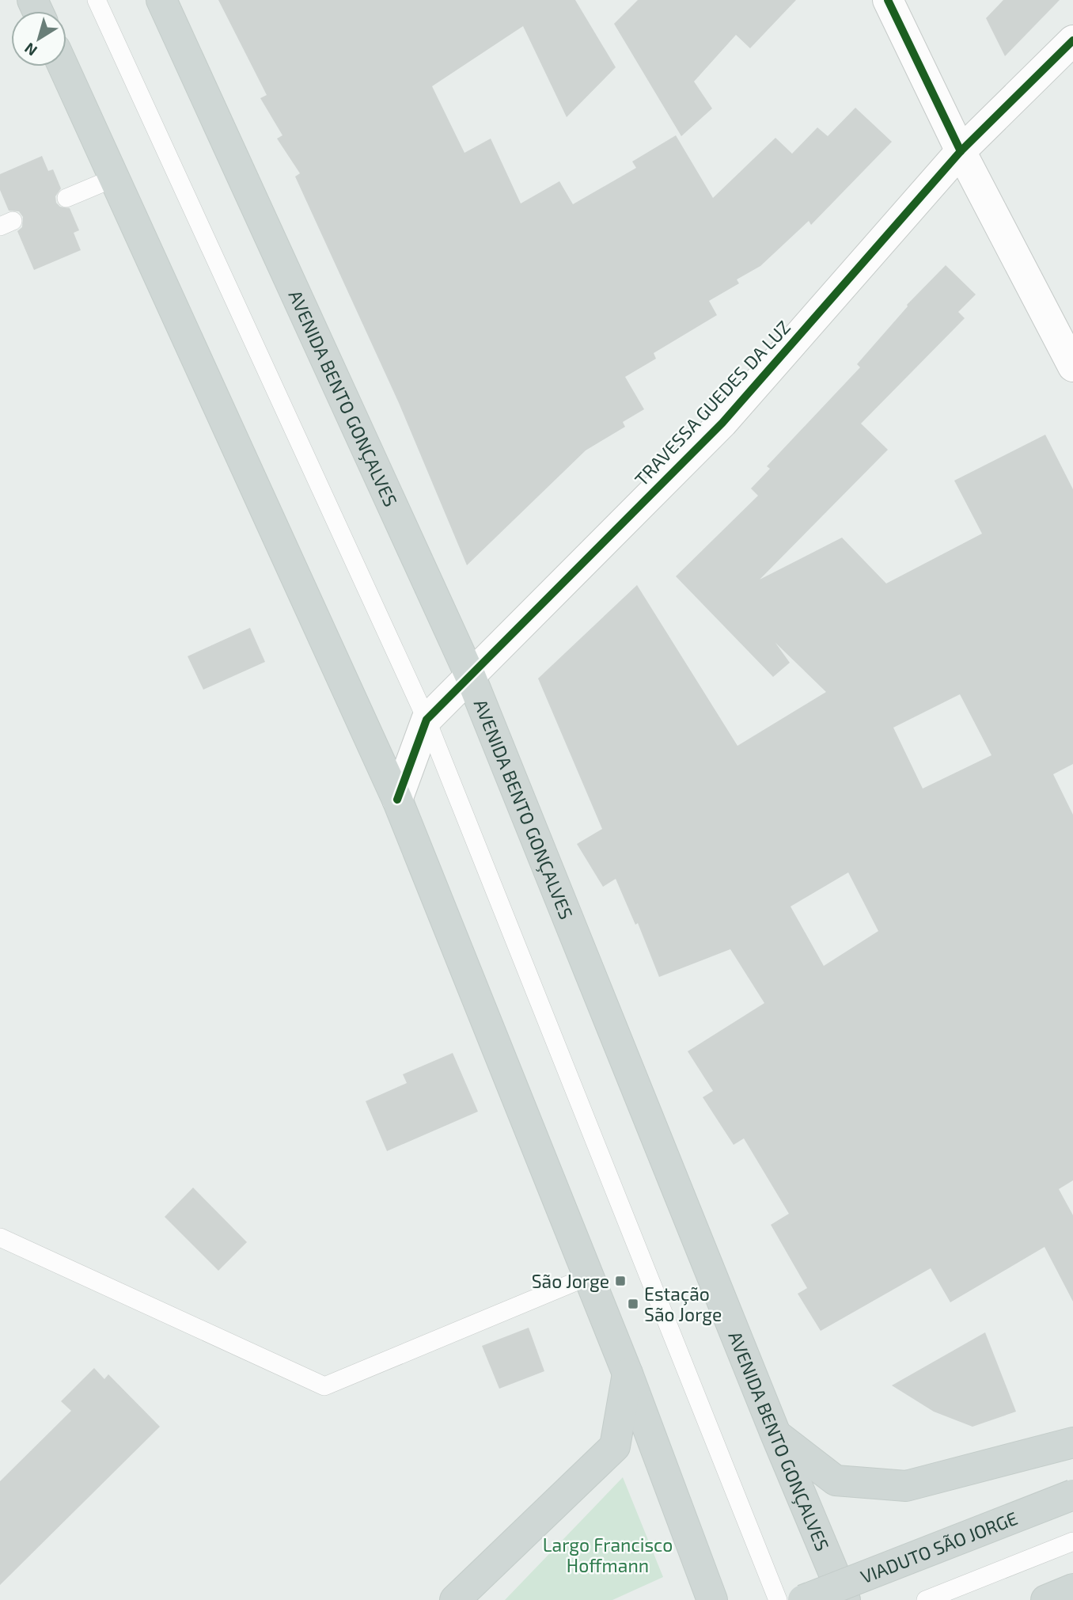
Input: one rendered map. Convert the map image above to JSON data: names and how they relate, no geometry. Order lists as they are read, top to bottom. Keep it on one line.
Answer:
{"streets":{"main road":["AVENIDA BENTO GONÇALVES","VIADUTO SÃO JORGE"],"street":["TRAVESSA GUEDES DA LUZ"]},"crossings":[["AVENIDA BENTO GONÇALVES","TRAVESSA GUEDES DA LUZ"]],"parks":["Largo Francisco Hoffmann"],"places":{"transit":["São Jorge","Estação São Jorge"]},"north":"bottom left"}
